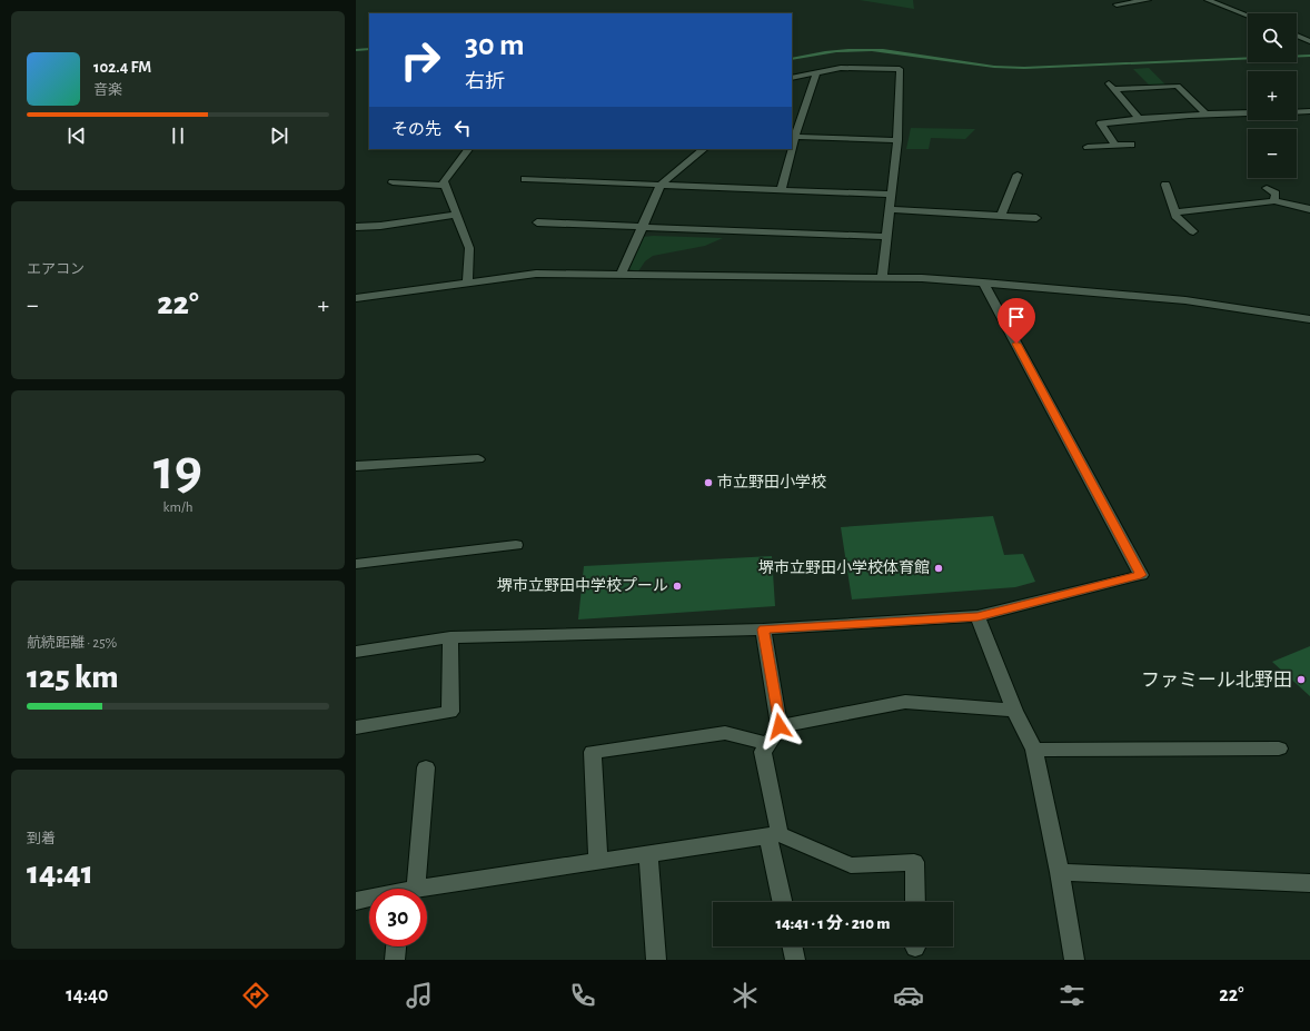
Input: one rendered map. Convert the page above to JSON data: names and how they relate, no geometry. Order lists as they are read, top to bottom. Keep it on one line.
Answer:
{"places":["市立野田小学校","堺市立野田小学校体育館","堺市立野田中学校プール","ファミール北野田"],"page":{"map_buttons":["+","−"],"turn":["30 m","右折"],"song":["102.4 FM","音楽"],"then":"その先","tile":["エアコン",["19","km/h"],["航続距離 · 25%","125 km"],["到着","14:41"]],"heat":["−","22°","+"],"limit":"30","trip":"14:41 · 1 分 · 210 m","tabs":["14:40","22°"]}}
